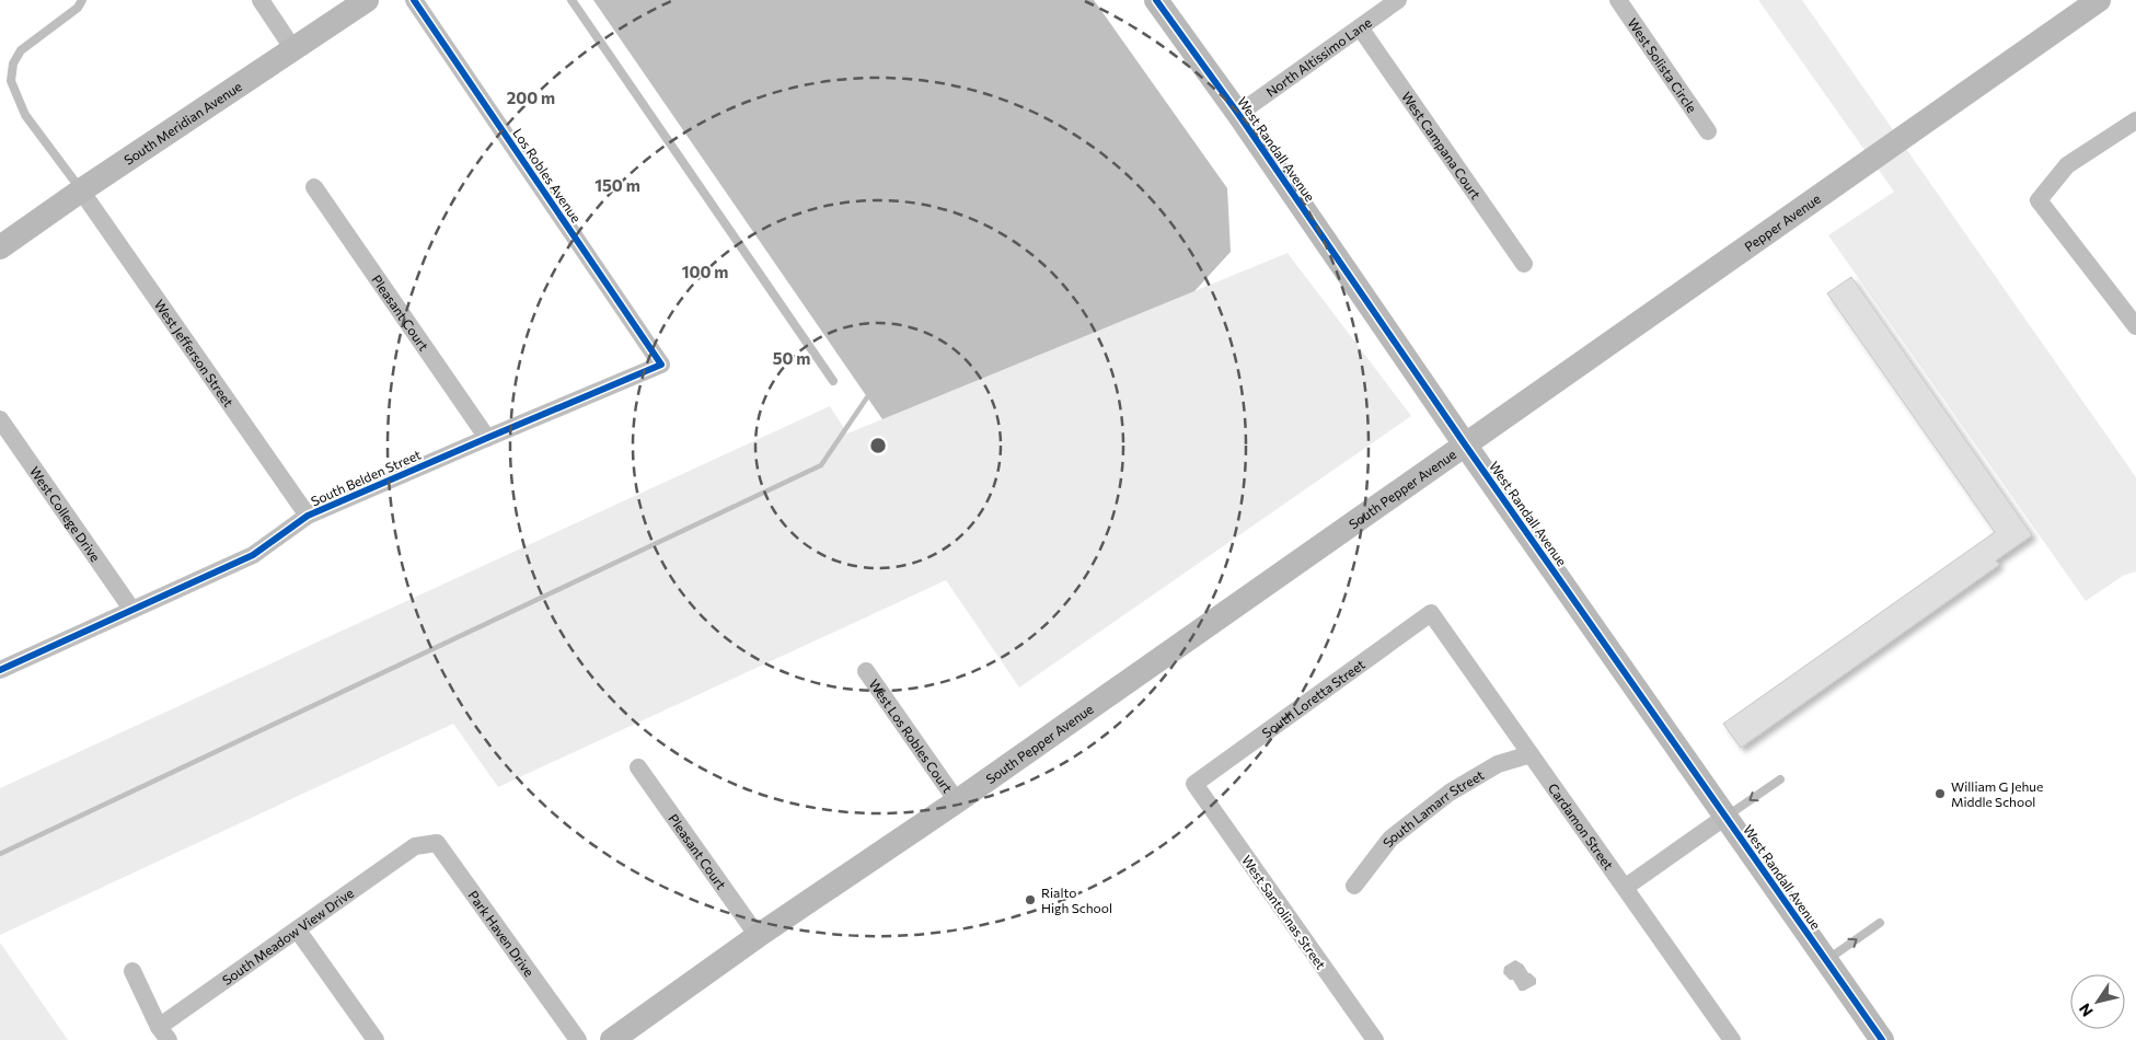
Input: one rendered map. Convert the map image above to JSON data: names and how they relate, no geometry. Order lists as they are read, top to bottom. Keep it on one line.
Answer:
{"streets":{"main road":["South Meridian Avenue","West Randall Avenue","Pepper Avenue","South Pepper Avenue"],"street":["North Altissimo Lane","West Solista Circle","West Campana Court","Los Robles Avenue","Pleasant Court","West Jefferson Street","South Belden Street","West College Drive","South Loretta Street","West Los Robles Court","South Lamarr Street","Cardamon Street","West Santolinas Street","Park Haven Drive","South Meadow View Drive"]},"crossings":[["North Altissimo Lane","West Campana Court"],["North Altissimo Lane","West Randall Avenue"],["South Meridian Avenue","West Jefferson Street"],["West Randall Avenue","Pepper Avenue"],["West Randall Avenue","South Pepper Avenue"],["Los Robles Avenue","South Belden Street"],["Pepper Avenue","South Pepper Avenue"],["Pleasant Court","South Belden Street"],["Pleasant Court","South Pepper Avenue"],["West Jefferson Street","South Belden Street"],["South Belden Street","West College Drive"],["South Pepper Avenue","West Los Robles Court"],["South Loretta Street","Cardamon Street"],["South Loretta Street","West Santolinas Street"],["South Lamarr Street","Cardamon Street"],["Park Haven Drive","South Meadow View Drive"]],"places":["William G Jehue Middle School","Rialto High School"],"north":"bottom left","rings":["200 m","150 m","100 m","50 m"]}
